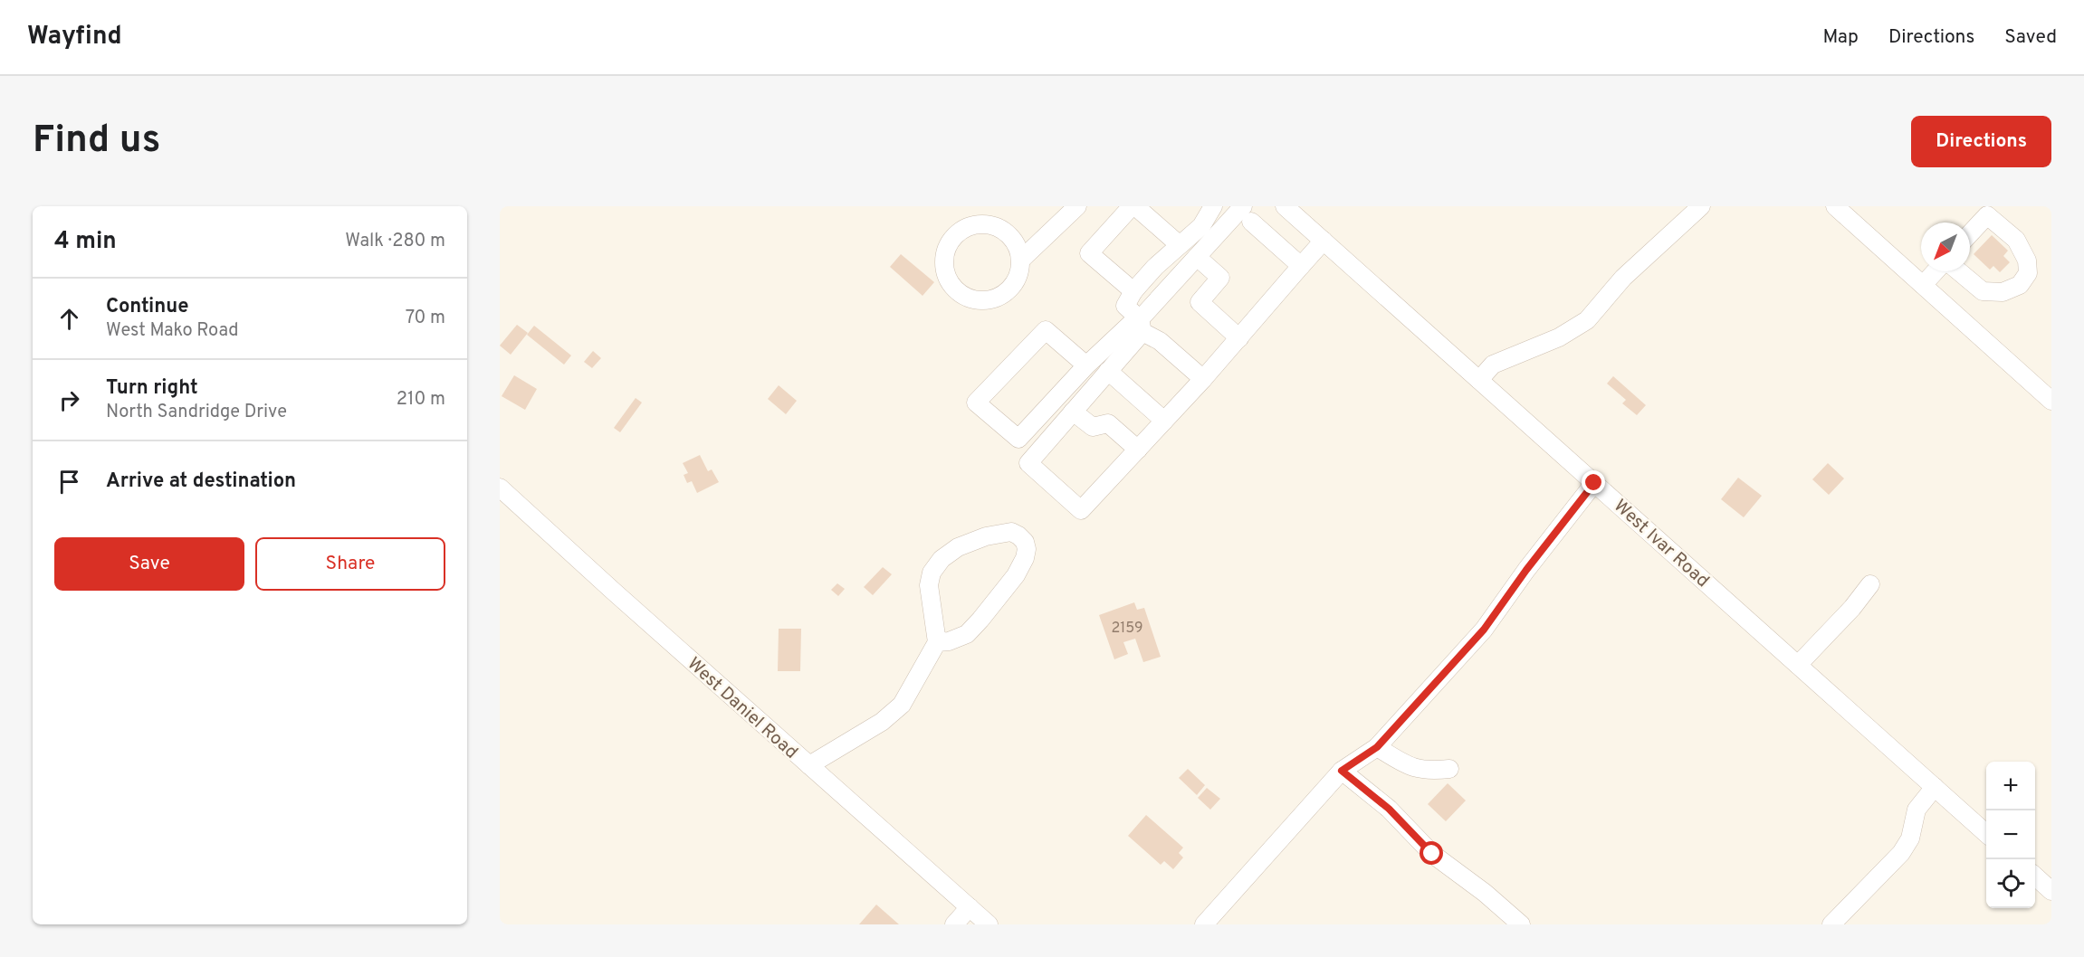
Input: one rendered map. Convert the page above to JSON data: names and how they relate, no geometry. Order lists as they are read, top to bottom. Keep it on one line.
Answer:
{"streets":{"street":["West Ivar Road","West Daniel Road"]},"house_numbers":["2159"],"north":"bottom left","page":{"header":"Wayfind","nav":["Map","Directions","Saved"],"buttons":["Directions",["Save","Share"]],"title":"Find us","heading":["4 min","Walk · 280 m"],"list":[["Continue","West Mako Road","70 m"],["Turn right","North Sandridge Drive","210 m"],"Arrive at destination"],"map_buttons":["+","−"]}}
